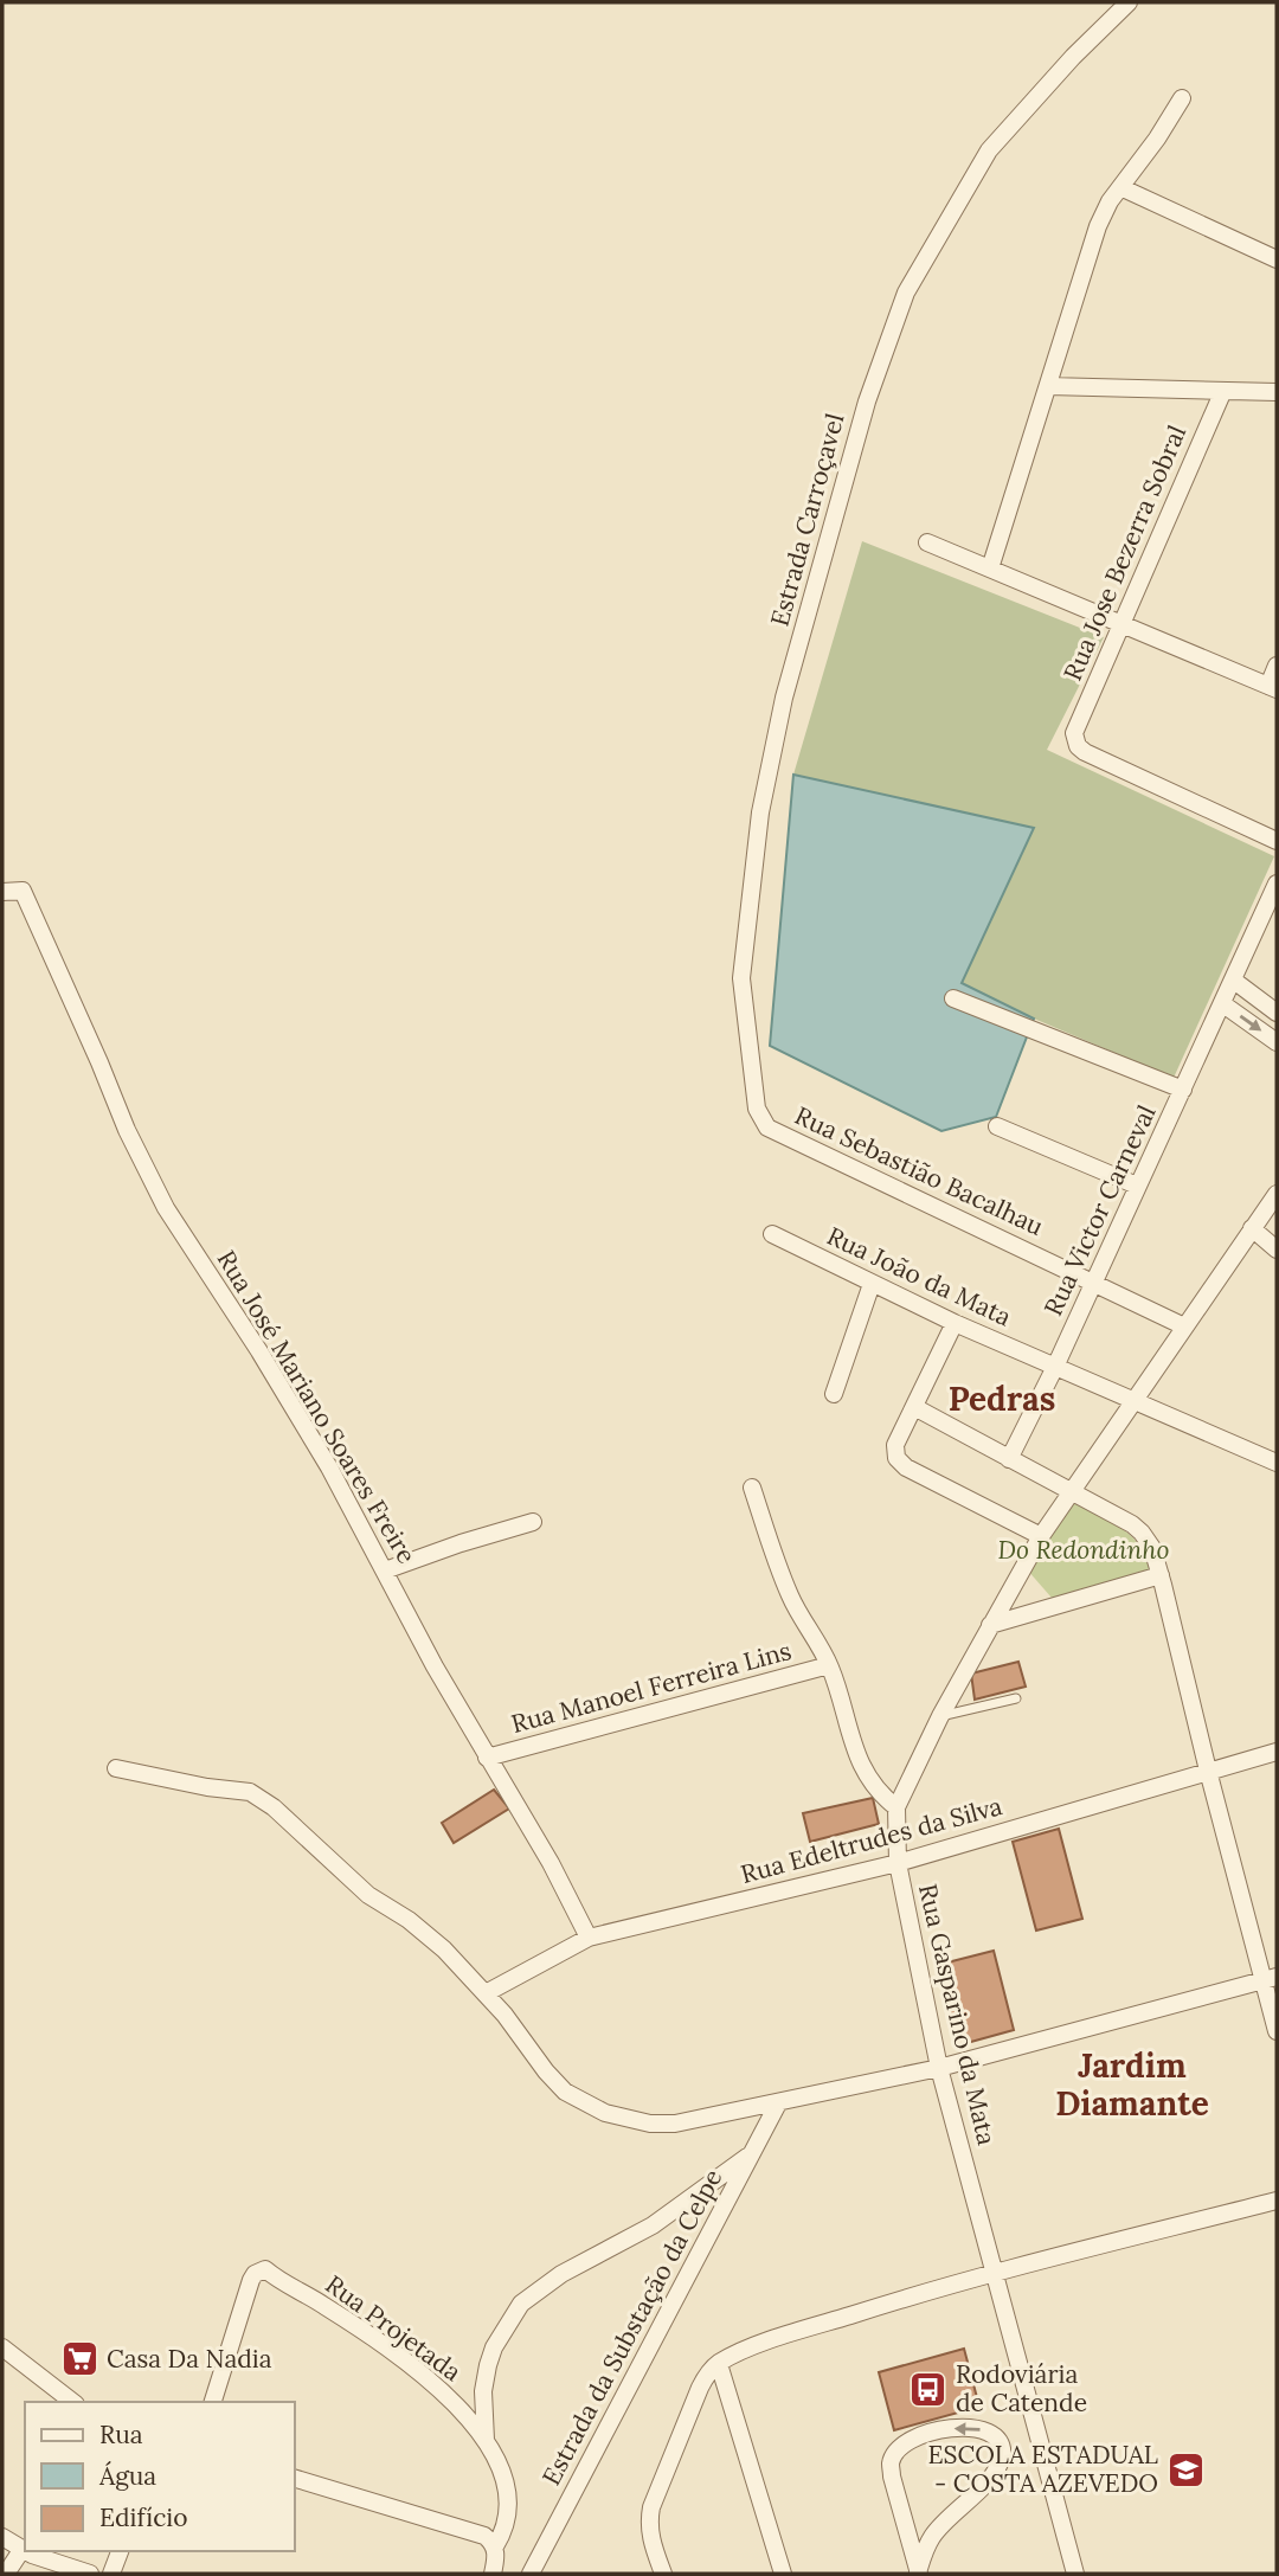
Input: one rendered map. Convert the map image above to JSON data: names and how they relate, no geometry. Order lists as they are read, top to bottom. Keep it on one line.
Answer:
{"streets":{"street":["Estrada Carroçavel","Rua Jose Bezerra Sobral","Rua Sebastião Bacalhau","Rua Victor Carneval","Rua João da Mata","Rua José Mariano Soares Freire","Rua Manoel Ferreira Lins","Rua Edeltrudes da Silva","Rua Gasparino da Mata","Estrada da Substação da Celpe","Rua Projetada"]},"crossings":[["Estrada Carroçavel","Rua Sebastião Bacalhau"],["Rua Sebastião Bacalhau","Rua Victor Carneval"],["Rua Victor Carneval","Rua João da Mata"],["Rua José Mariano Soares Freire","Rua Manoel Ferreira Lins"],["Rua José Mariano Soares Freire","Rua Edeltrudes da Silva"],["Rua Edeltrudes da Silva","Rua Gasparino da Mata"]],"districts":["Pedras","Jardim Diamante"],"parks":["Do Redondinho"],"places":{"supermarket":["Casa Da Nadia"],"bus stop":["Rodoviária de Catende"],"school or university":["ESCOLA ESTADUAL - COSTA AZEVEDO"]},"legend":["Rua","Água","Edifício"]}
